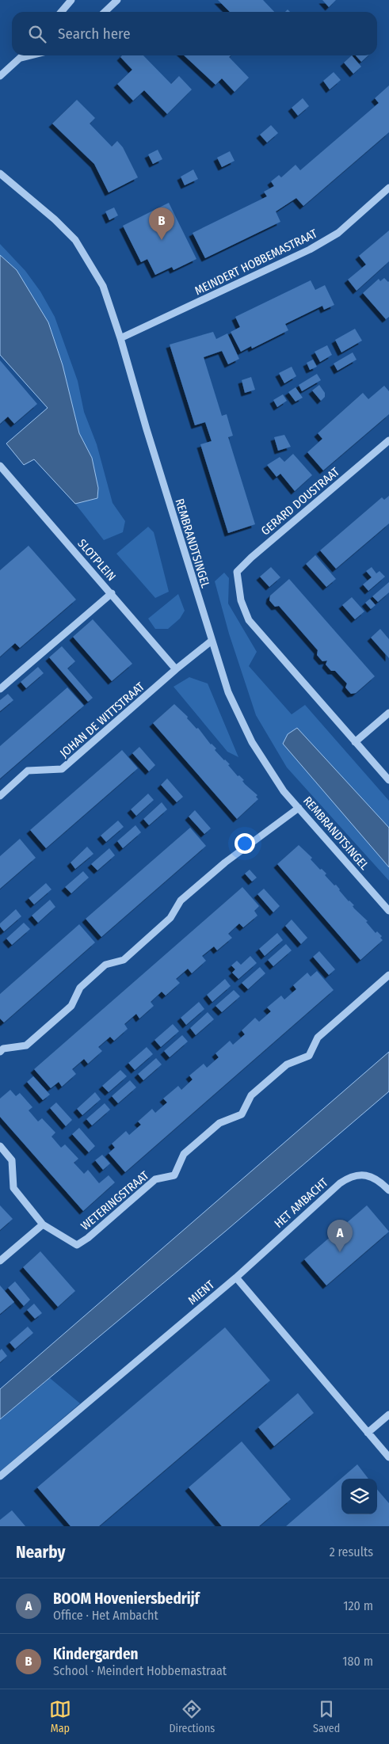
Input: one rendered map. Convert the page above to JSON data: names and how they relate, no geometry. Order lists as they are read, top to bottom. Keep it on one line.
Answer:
{"streets":{"street":["MEINDERT HOBBEMASTRAAT","GERARD DOUSTRAAT","REMBRANDTSINGEL","SLOTPLEIN","JOHAN DE WITTSTRAAT","WETERINGSTRAAT","HET AMBACHT","MIENT"]},"crossings":[["MEINDERT HOBBEMASTRAAT","REMBRANDTSINGEL"],["REMBRANDTSINGEL","JOHAN DE WITTSTRAAT"],["HET AMBACHT","MIENT"]],"page":{"search":"Search here","pins":["B","A"],"heading":["Nearby","2 results"],"list":[{"mark":"A","name":"BOOM Hoveniersbedrijf","note":"Office · Het Ambacht","value":"120 m"},{"mark":"B","name":"Kindergarden","note":"School · Meindert Hobbemastraat","value":"180 m"}],"nav":["Map","Directions","Saved"]}}
